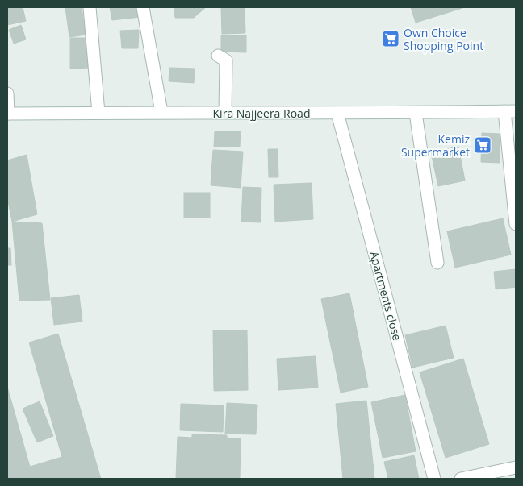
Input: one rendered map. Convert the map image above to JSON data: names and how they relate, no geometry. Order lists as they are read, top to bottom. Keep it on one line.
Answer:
{"streets":{"main road":["Kira Najjeera Road","Apartments close"]},"crossings":[["Kira Najjeera Road","Apartments close"]],"places":{"supermarket":["Own Choice Shopping Point","Kemiz Supermarket"]}}
